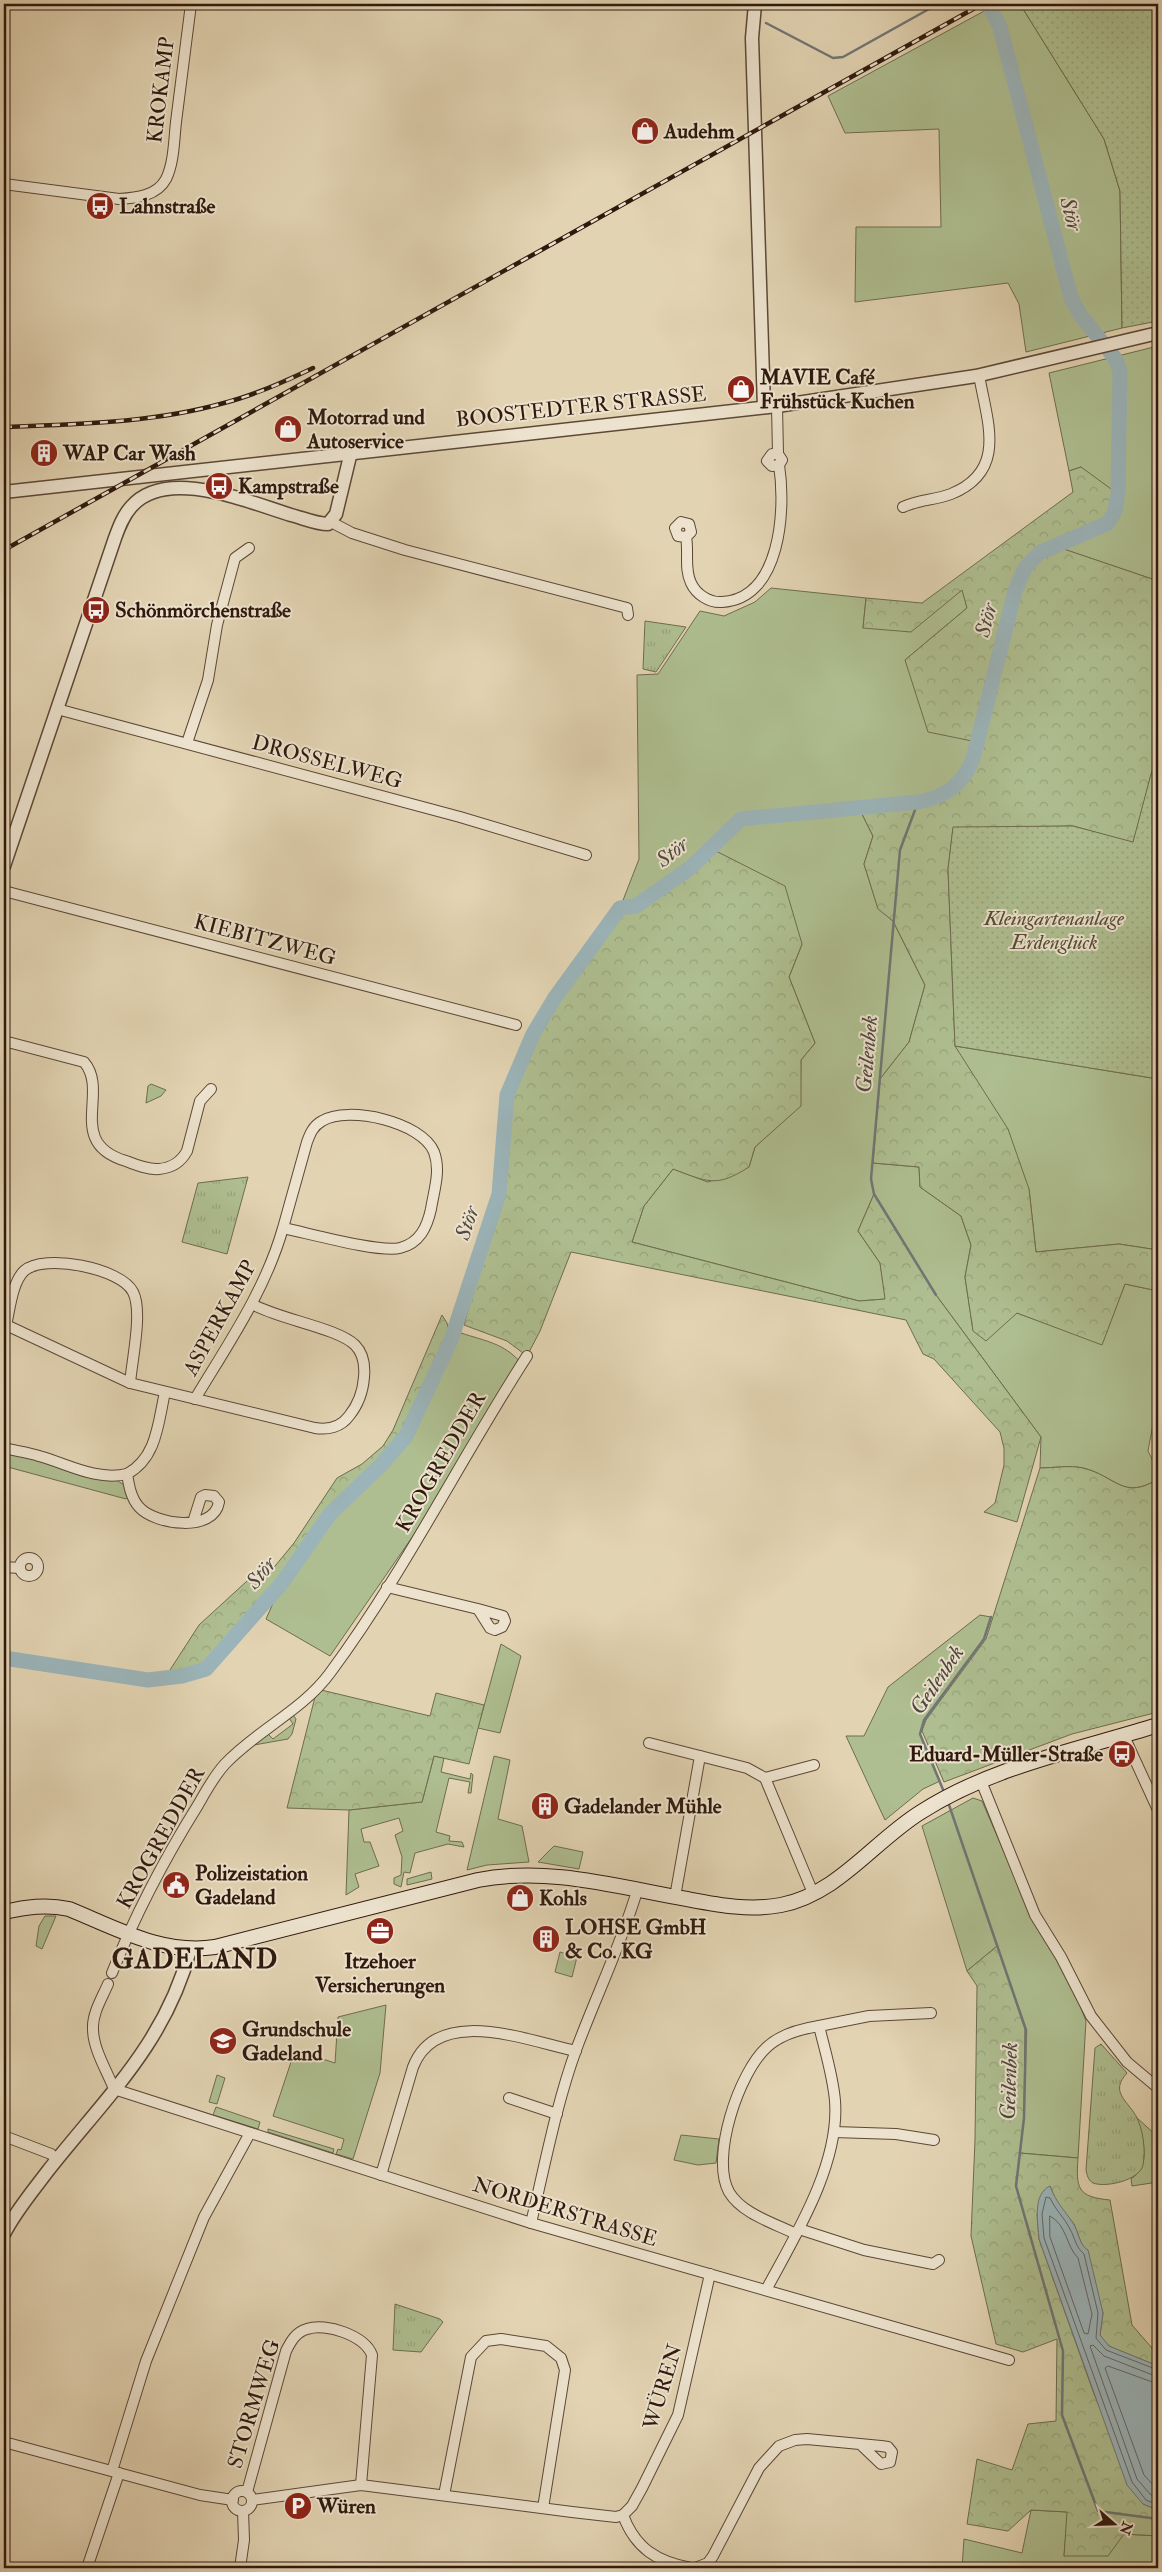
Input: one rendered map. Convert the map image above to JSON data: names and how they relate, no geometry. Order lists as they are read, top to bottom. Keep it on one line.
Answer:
{"streets":{"street":["KROKAMP","BOOSTEDTER STRASSE","DROSSELWEG","KIEBITZWEG","ASPERKAMP","KROGREDDER","NORDERSTRASSE","WÜREN","STORMWEG"]},"crossings":[["NORDERSTRASSE","WÜREN"]],"districts":["GADELAND"],"water":["Stör","Geilenbek"],"parks":["Kleingartenanlage Erdenglück"],"places":{"shop":["Audehm","MAVIE Café Frühstück Kuchen","Motorrad und Autoservice","Kohls"],"bus stop":["Lahnstraße","Kampstraße","Schönmörchenstraße","Eduard-Müller-Straße"],"building":["WAP Car Wash","Gadelander Mühle","LOHSE GmbH & Co. KG"],"public building":["Polizeistation Gadeland"],"office":["Itzehoer Versicherungen"],"school or university":["Grundschule Gadeland"],"parking":["Würen"]},"north":"right"}
